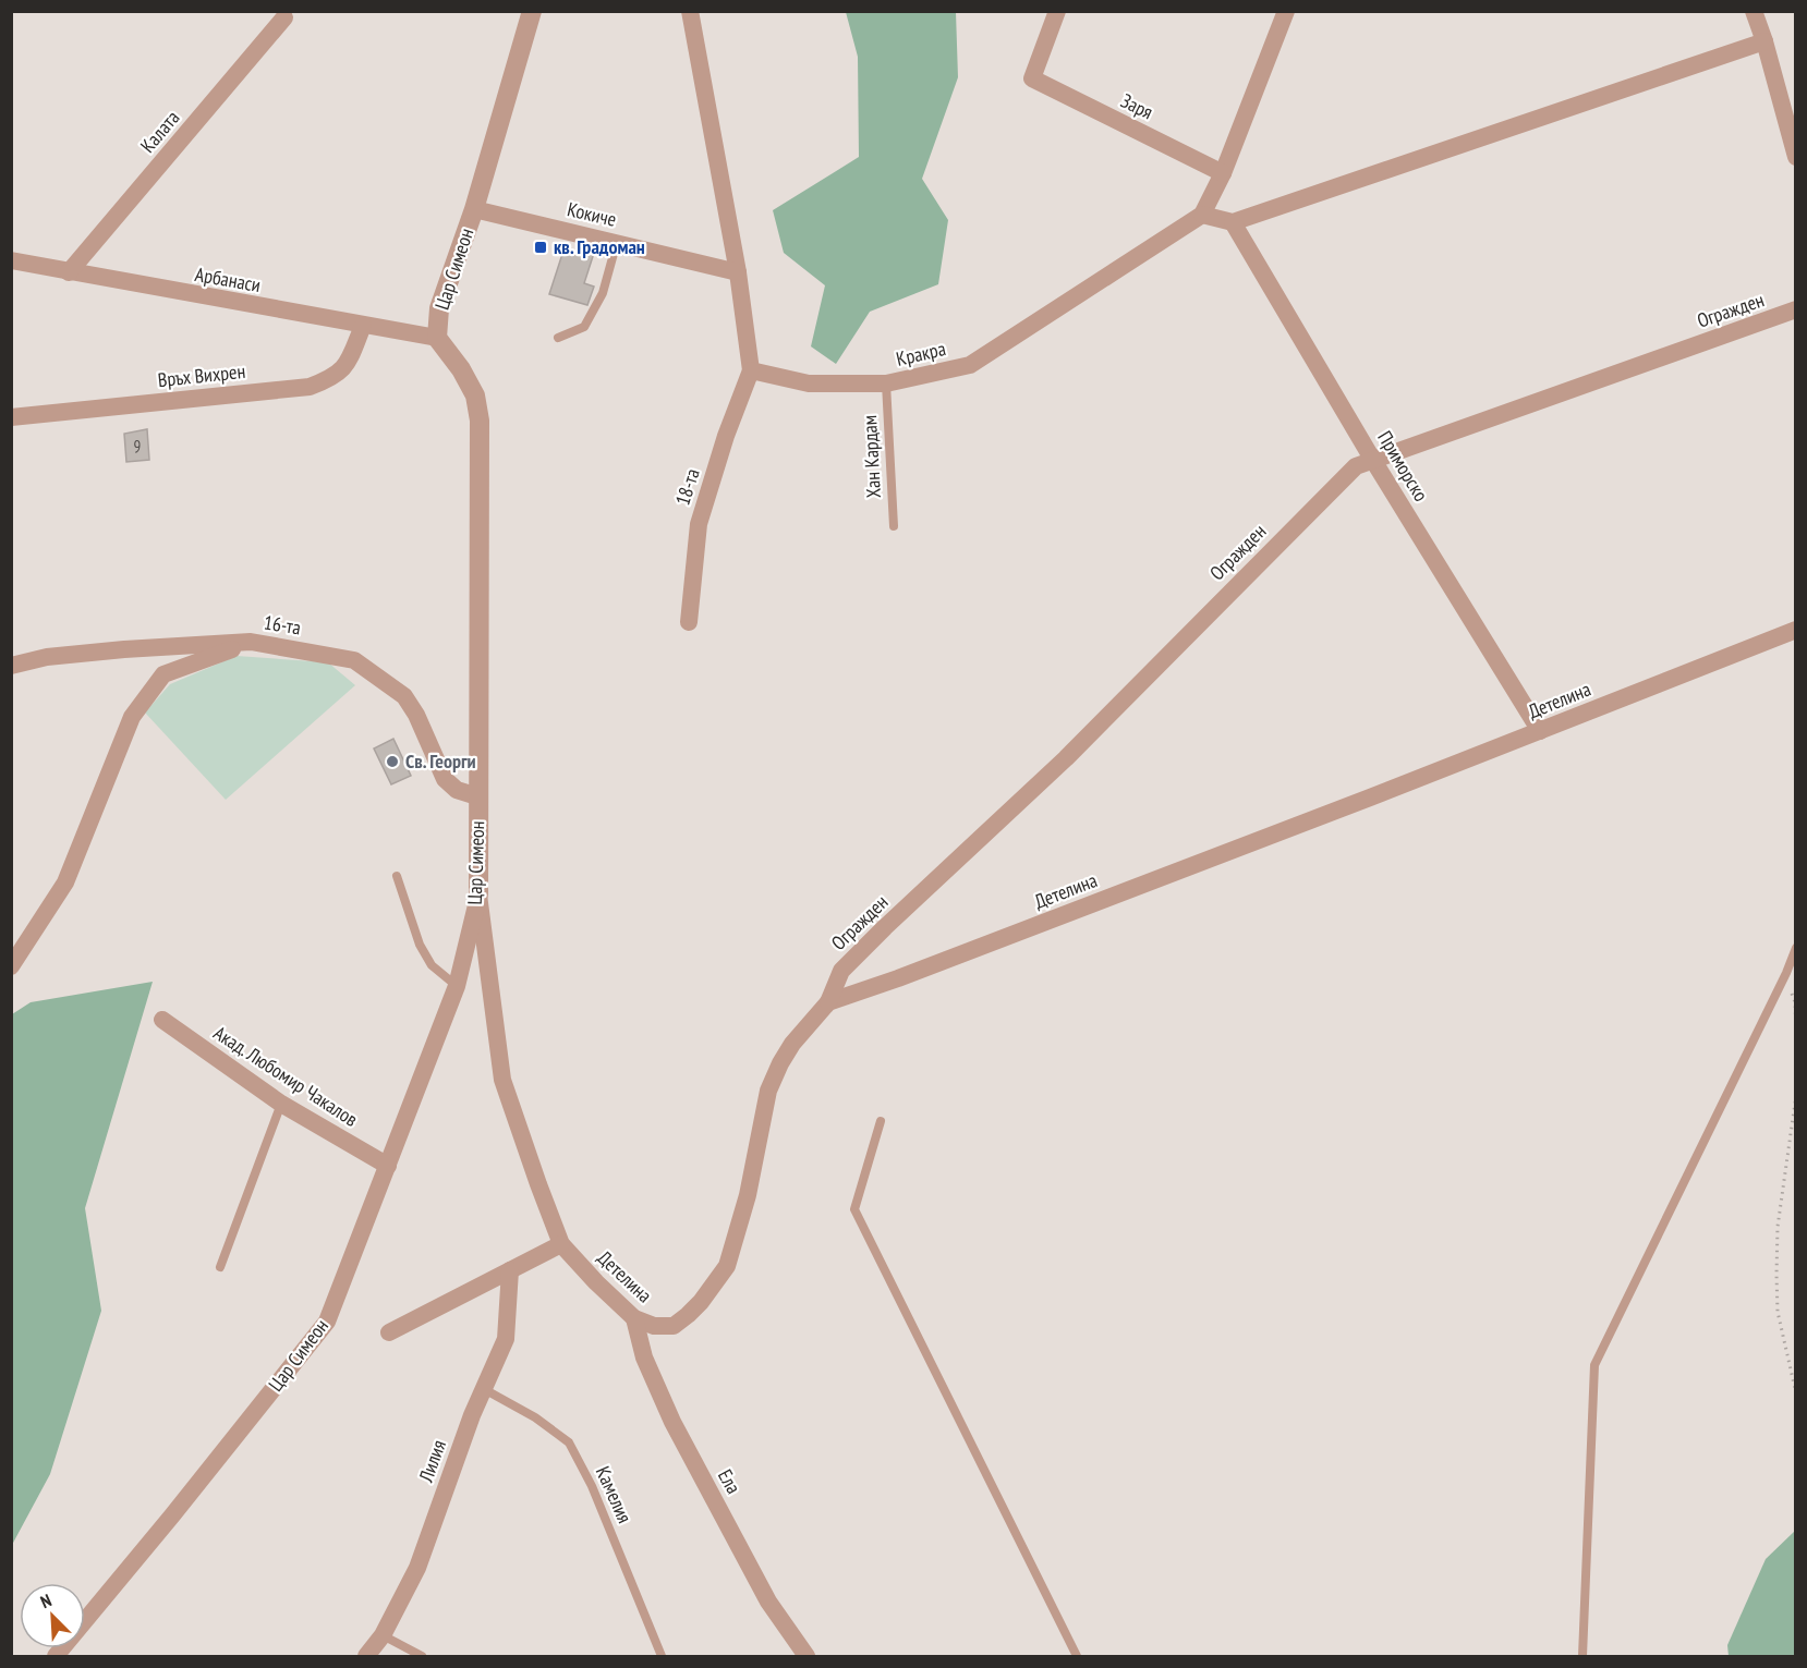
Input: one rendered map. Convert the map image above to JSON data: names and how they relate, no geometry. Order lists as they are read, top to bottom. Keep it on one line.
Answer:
{"streets":{"street":["Заря","Калата","Кокиче","Цар Симеон","Арбанаси","Огражден","Кракра","Връх Вихрен","Приморско","18-та","16-та","Детелина","Акад. Любомир Чакалов","Лилия","Ела"],"lane":["Хан Кардам","Камелия"]},"crossings":[["Калата","Арбанаси"],["Кокиче","Цар Симеон"],["Цар Симеон","Арбанаси"],["Цар Симеон","16-та"],["Цар Симеон","Детелина"],["Цар Симеон","Акад. Любомир Чакалов"],["Арбанаси","Връх Вихрен"],["Огражден","Приморско"],["Огражден","Детелина"],["Кракра","Хан Кардам"],["Кракра","18-та"],["Приморско","Детелина"],["Детелина","Ела"],["Лилия","Камелия"]],"places":{"transit":["кв. Градоман"],"other":["Св. Георги"]},"house_numbers":["9"],"north":"top left"}
